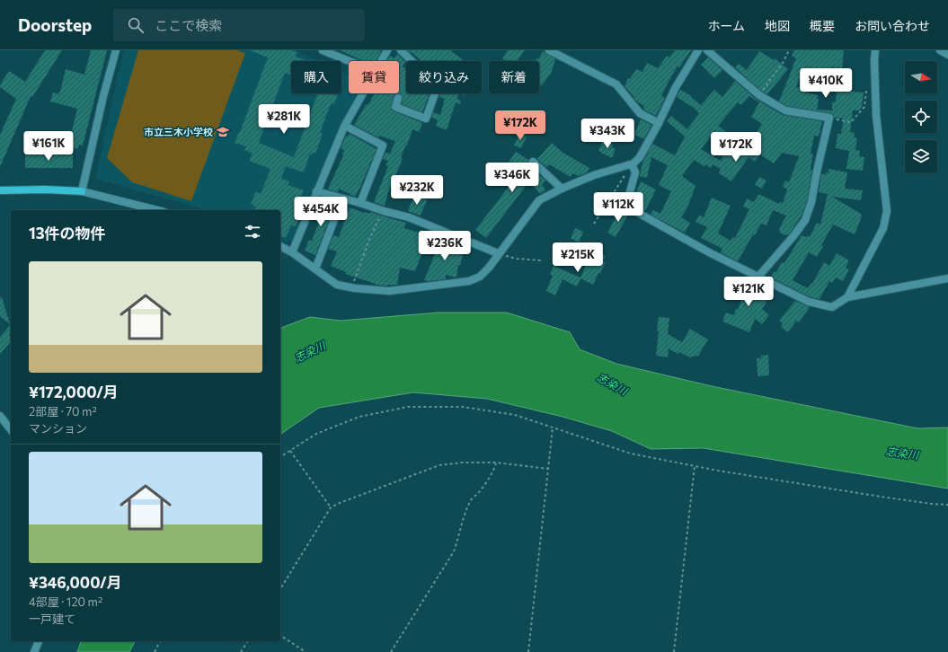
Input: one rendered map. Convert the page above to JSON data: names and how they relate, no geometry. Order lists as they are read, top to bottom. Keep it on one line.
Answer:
{"water":["志染川"],"places":{"school or university":["市立三木小学校"]},"north":"right","page":{"header":"Doorstep","search":"ここで検索","nav":["ホーム","地図","概要","お問い合わせ"],"chip":["購入","賃貸","絞り込み","新着"],"price":["¥410K","¥281K","¥172K","¥343K","¥161K","¥172K","¥346K","¥232K","¥112K","¥454K","¥236K","¥215K","¥121K"],"heading":"13件の物件","list":[{"name":"¥172,000/月","note":"2部屋 · 70 m² · マンション"},{"name":"¥346,000/月","note":"4部屋 · 120 m² · 一戸建て"}]}}
